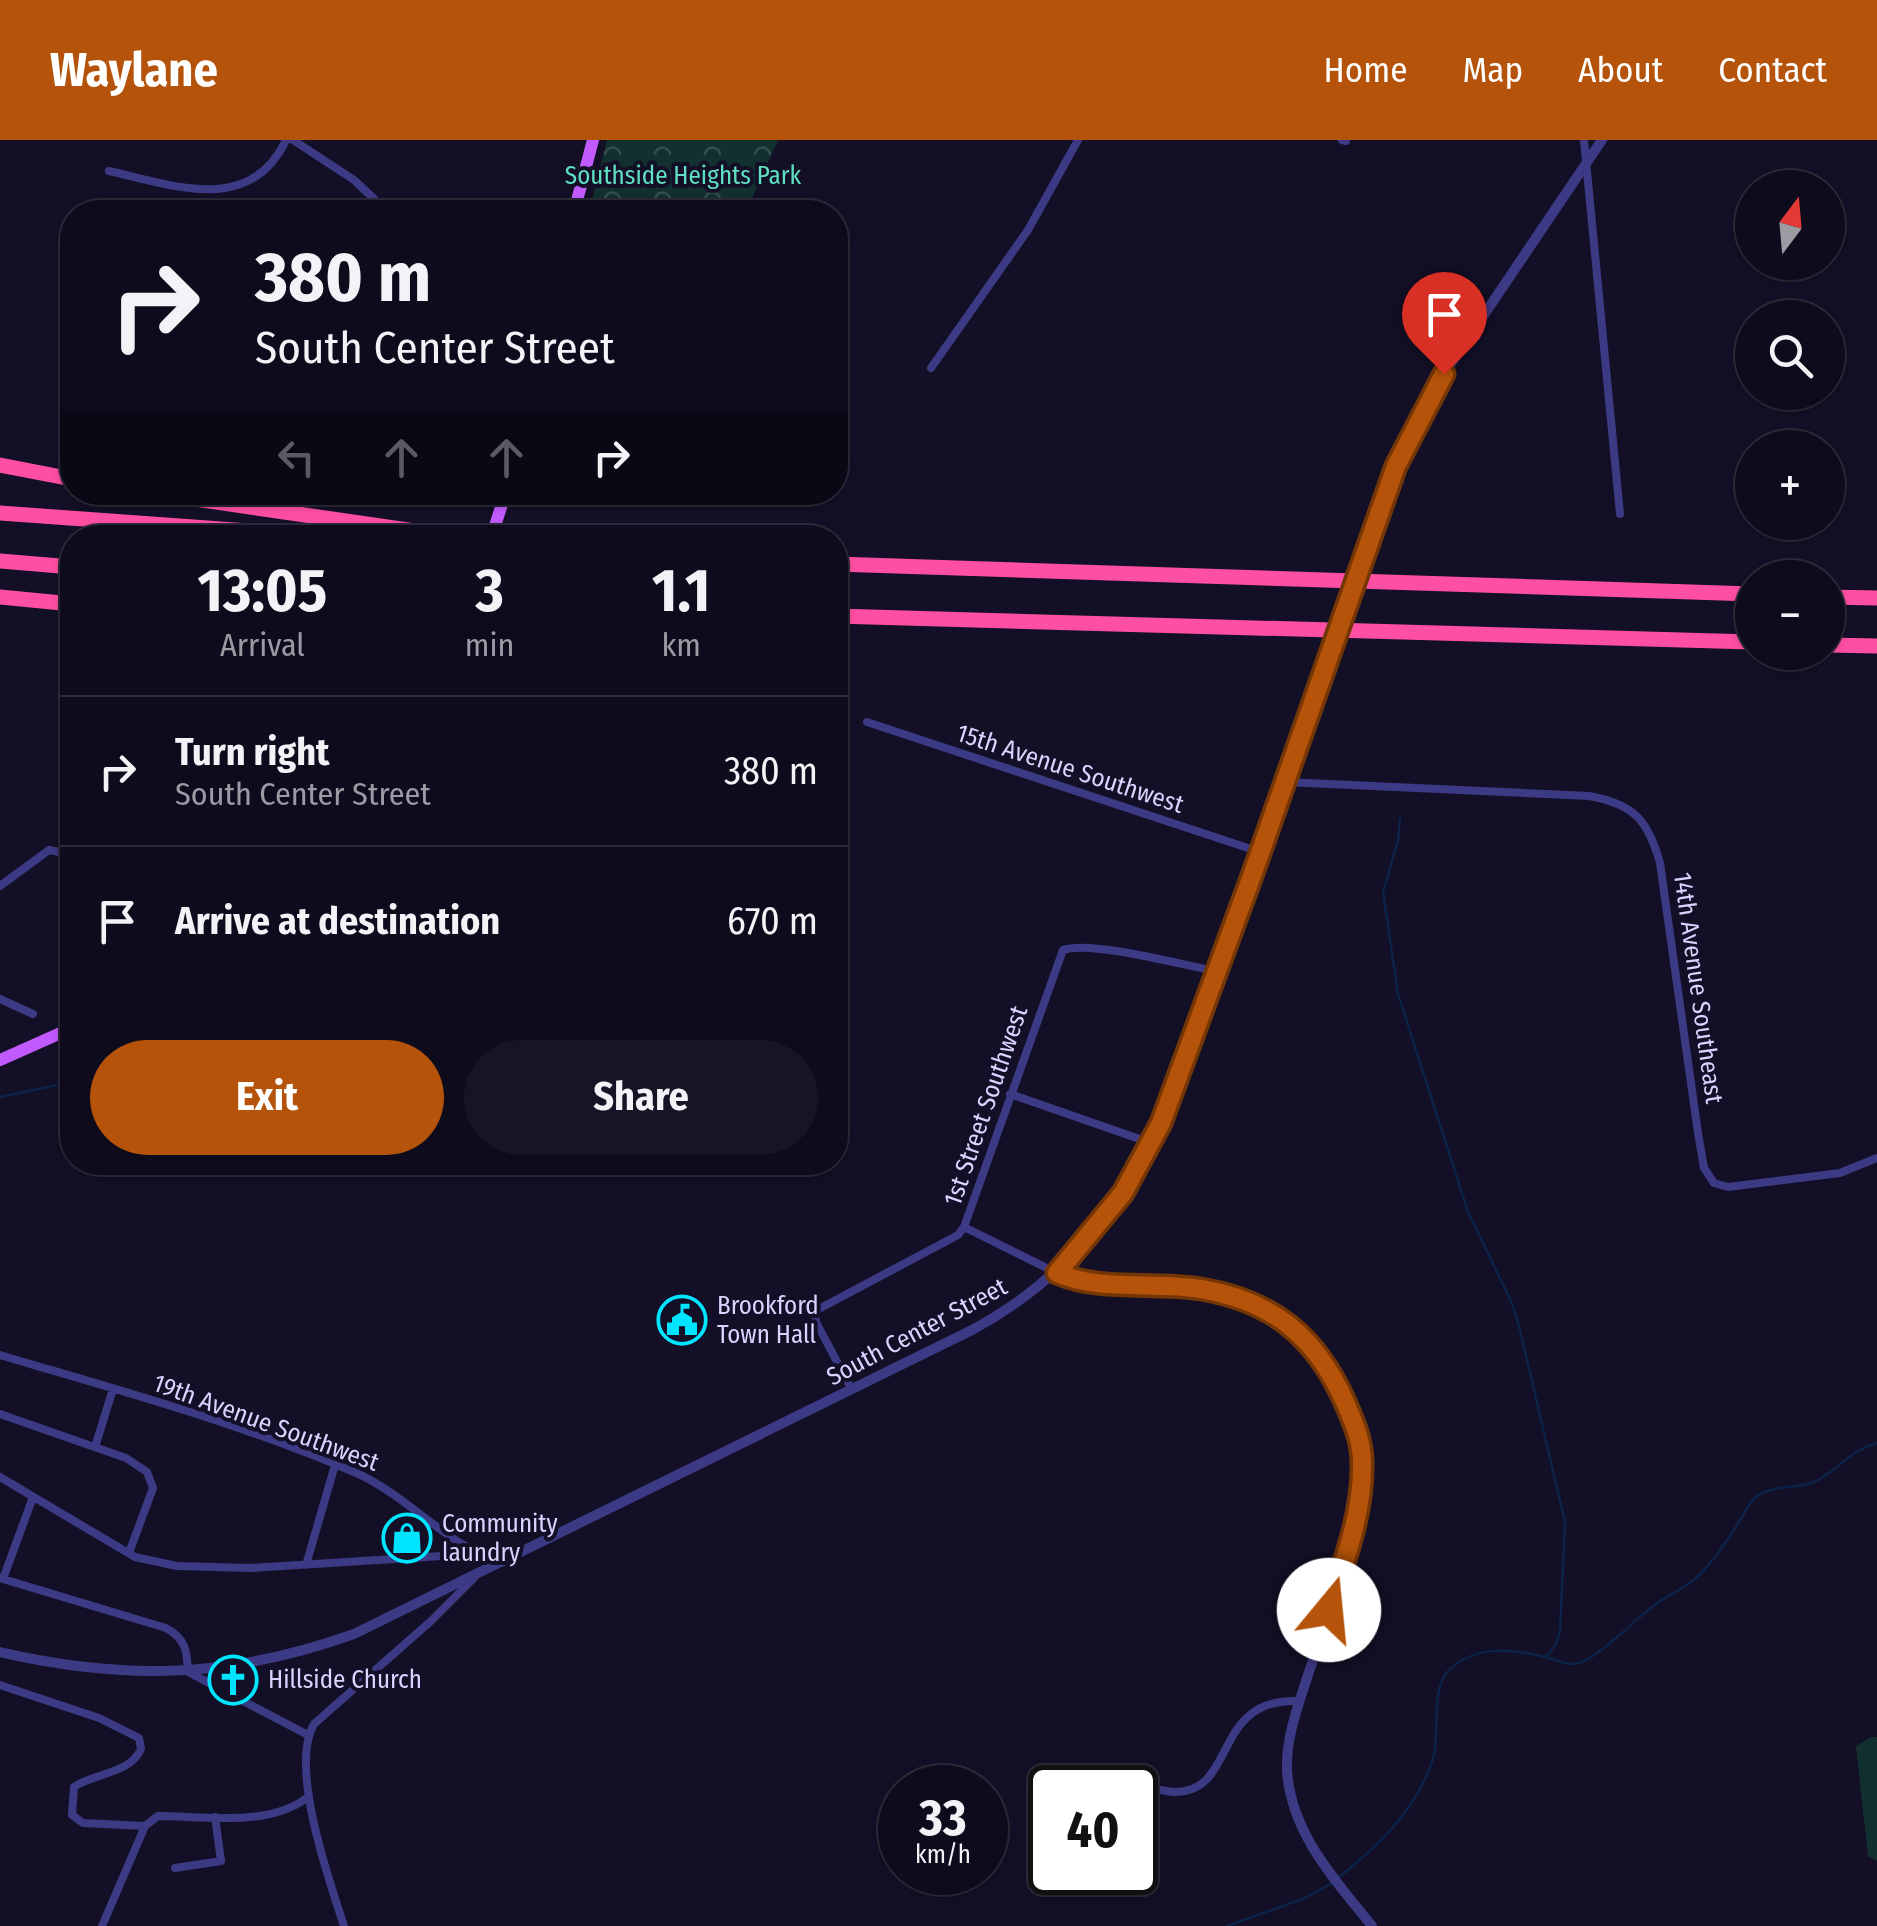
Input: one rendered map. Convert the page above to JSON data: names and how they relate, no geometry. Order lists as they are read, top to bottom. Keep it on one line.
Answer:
{"streets":{"street":["15th Avenue Southwest","14th Avenue Southeast","1st Street Southwest","South Center Street","19th Avenue Southwest"]},"crossings":[["15th Avenue Southwest","South Center Street"],["14th Avenue Southeast","South Center Street"],["1st Street Southwest","South Center Street"],["South Center Street","19th Avenue Southwest"]],"parks":["Southside Heights Park"],"places":{"public building":["Brookford Town Hall"],"shop":["Community laundry"],"church":["Hillside Church"]},"north":"top","page":{"header":"Waylane","nav":["Home","Map","About","Contact"],"map_buttons":["+","−"],"turn":["380 m","South Center Street"],"eta":["13:05","Arrival","3","min","1.1","km"],"list":[{"name":"Turn right","note":"South Center Street","value":"380 m"},{"name":"Arrive at destination","value":"670 m"}],"buttons":["Exit","Share"],"speed":"33 km/h","limit":"40"}}
